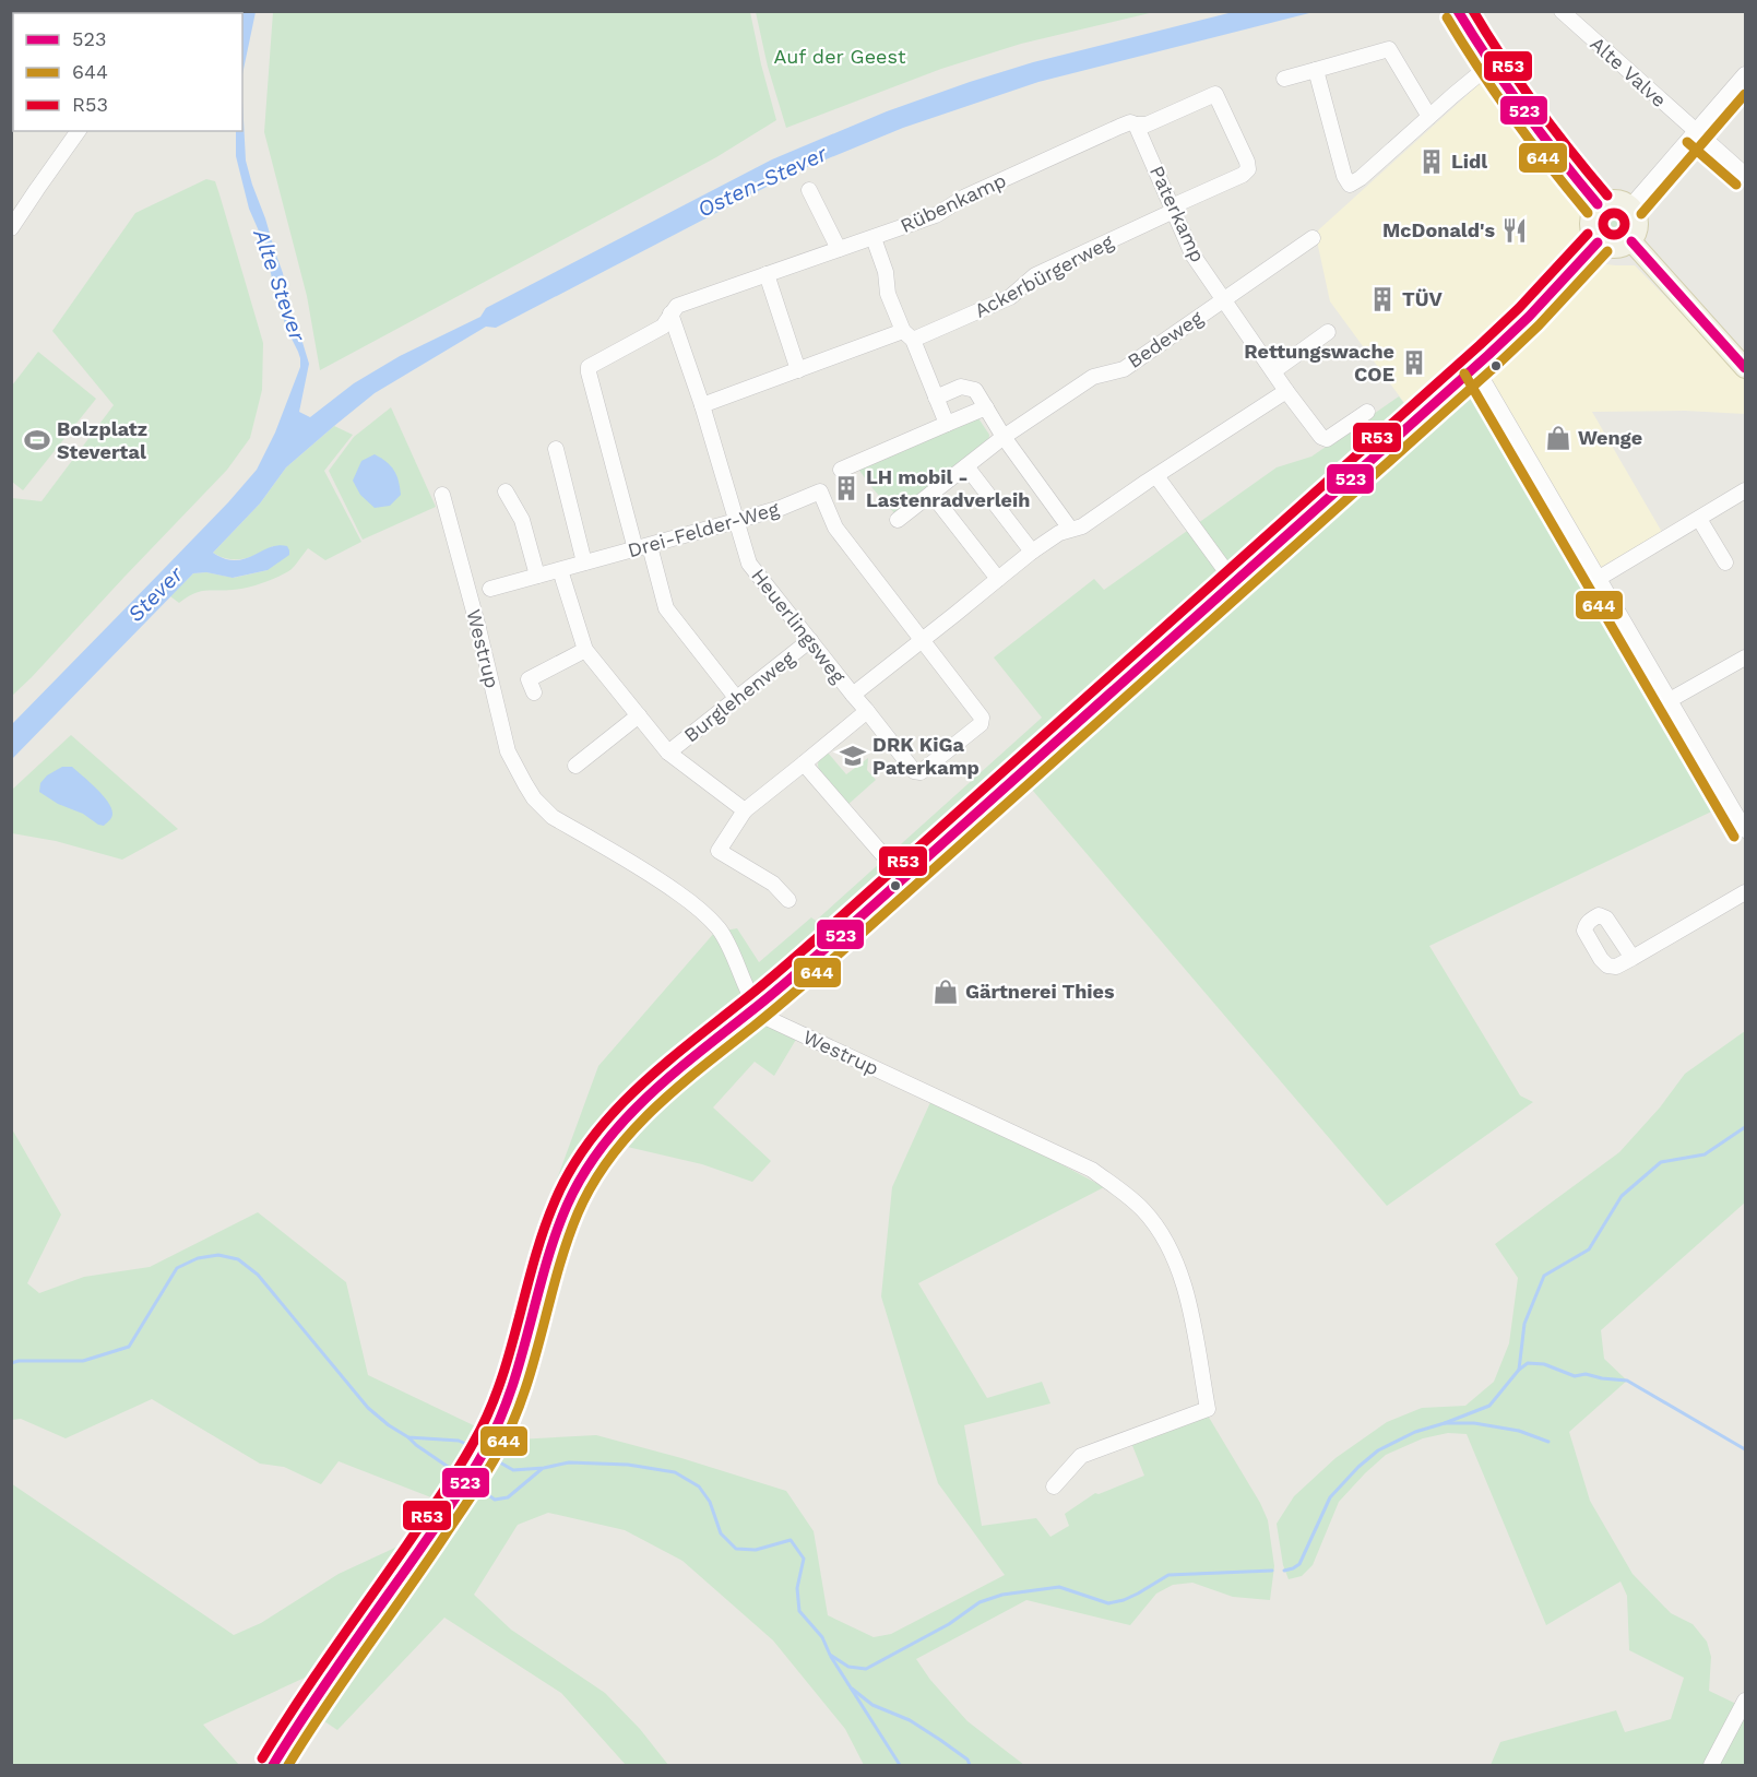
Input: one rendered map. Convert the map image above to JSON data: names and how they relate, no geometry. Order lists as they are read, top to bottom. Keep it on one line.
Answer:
{"streets":{"street":["Alte Valve","Rübenkamp","Paterkamp","Ackerbürgerweg","Bedeweg","Drei-Felder-Weg","Heuerlingsweg","Westrup","Burglehenweg"]},"crossings":[["Rübenkamp","Paterkamp"],["Rübenkamp","Ackerbürgerweg"],["Rübenkamp","Drei-Felder-Weg"],["Rübenkamp","Heuerlingsweg"],["Rübenkamp","Burglehenweg"],["Paterkamp","Ackerbürgerweg"],["Paterkamp","Bedeweg"],["Drei-Felder-Weg","Heuerlingsweg"],["Heuerlingsweg","Burglehenweg"]],"water":["Osten-Stever","Alte Stever","Stever"],"parks":["Auf der Geest"],"places":{"building":["Lidl","TÜV","Rettungswache COE","LH mobil - Lastenradverleih"],"restaurant":["McDonald's"],"shop":["Wenge","Gärtnerei Thies"],"sports":["Bolzplatz Stevertal"],"school or university":["DRK KiGa Paterkamp"]},"lines":["transit line 523","transit line R53","transit line 644"],"legend":["523","644","R53"]}
